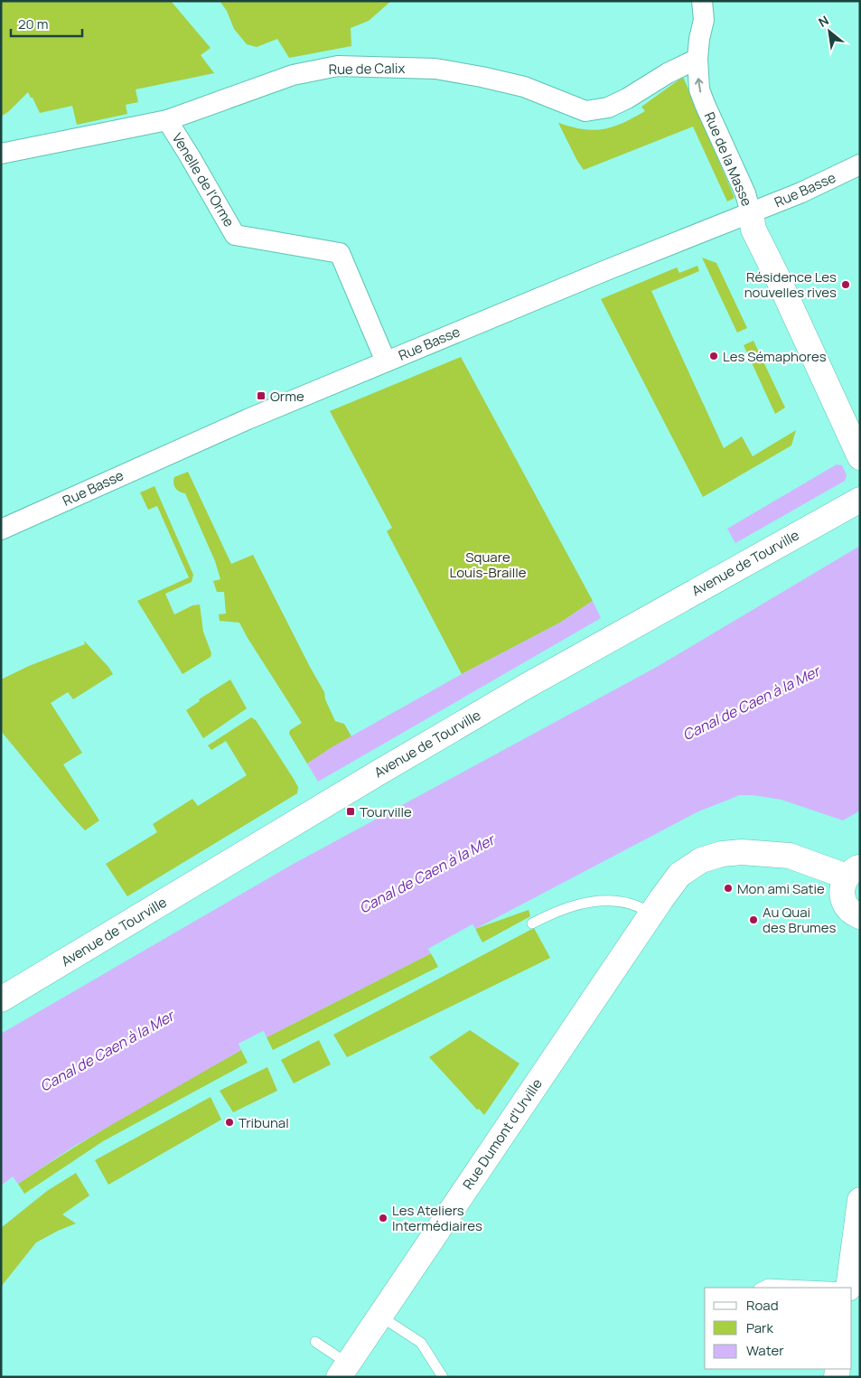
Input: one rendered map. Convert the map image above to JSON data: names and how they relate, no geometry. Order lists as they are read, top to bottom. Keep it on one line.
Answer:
{"streets":{"street":["Rue de Calix","Rue de la Masse","Venelle de l'Orme","Rue Basse","Avenue de Tourville","Rue Dumont d'Urville"]},"crossings":[["Rue de Calix","Rue de la Masse"],["Rue de Calix","Venelle de l'Orme"],["Rue de la Masse","Rue Basse"],["Venelle de l'Orme","Rue Basse"]],"water":["Canal de Caen à la Mer"],"parks":["Square Louis-Braille"],"places":{"other":["Résidence Les nouvelles rives","Les Sémaphores","Mon ami Satie","Au Quai des Brumes","Tribunal","Les Ateliers Intermédiaires"],"transit":["Orme","Tourville"]},"legend":["Road","Park","Water"],"scale_bar":"20 m","north":"top left"}
